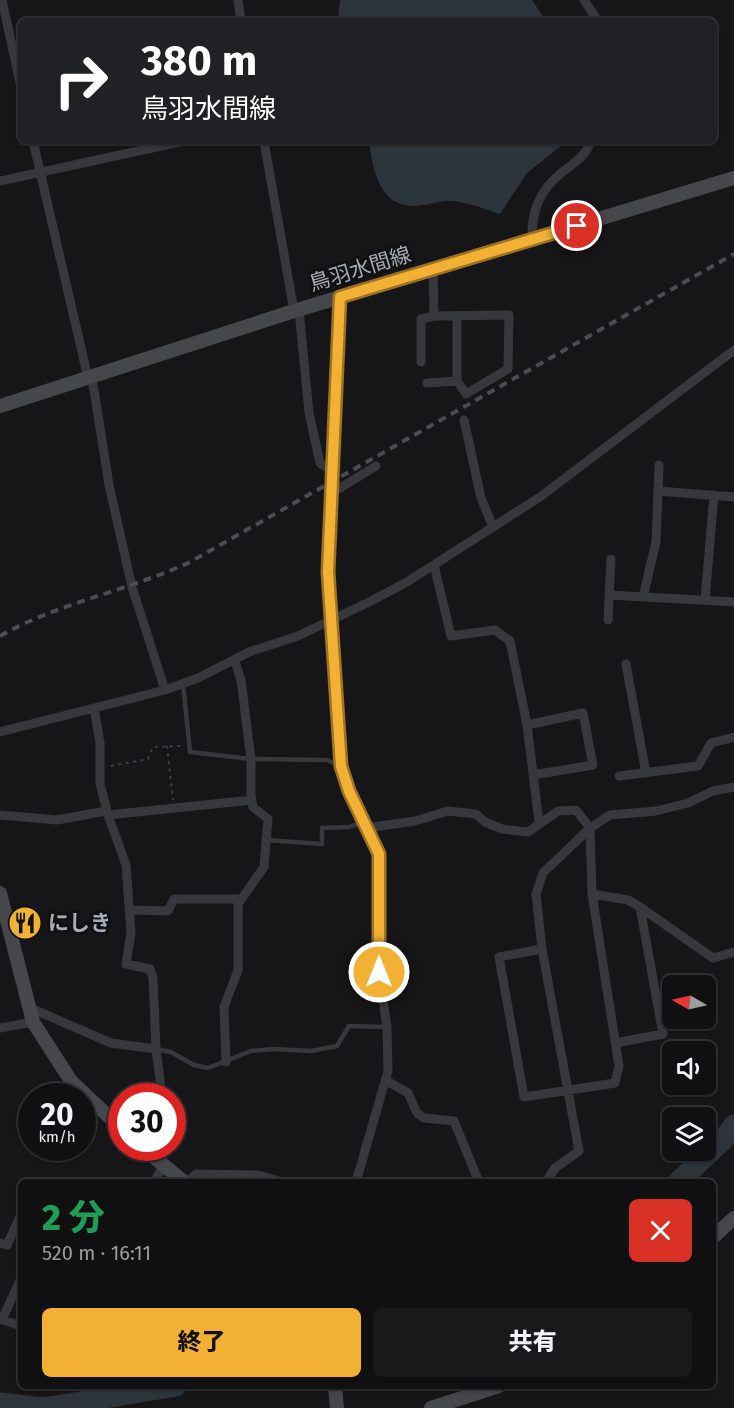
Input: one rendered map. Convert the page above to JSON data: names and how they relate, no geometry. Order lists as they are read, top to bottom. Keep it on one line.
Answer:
{"streets":{"street":["鳥羽水間線"]},"places":{"restaurant":["にしき"]},"north":"left","page":{"turn":["380 m","鳥羽水間線"],"speed":"20 km/h","limit":"30","heading":["2 分","520 m · 16:11"],"buttons":["終了","共有"]}}
